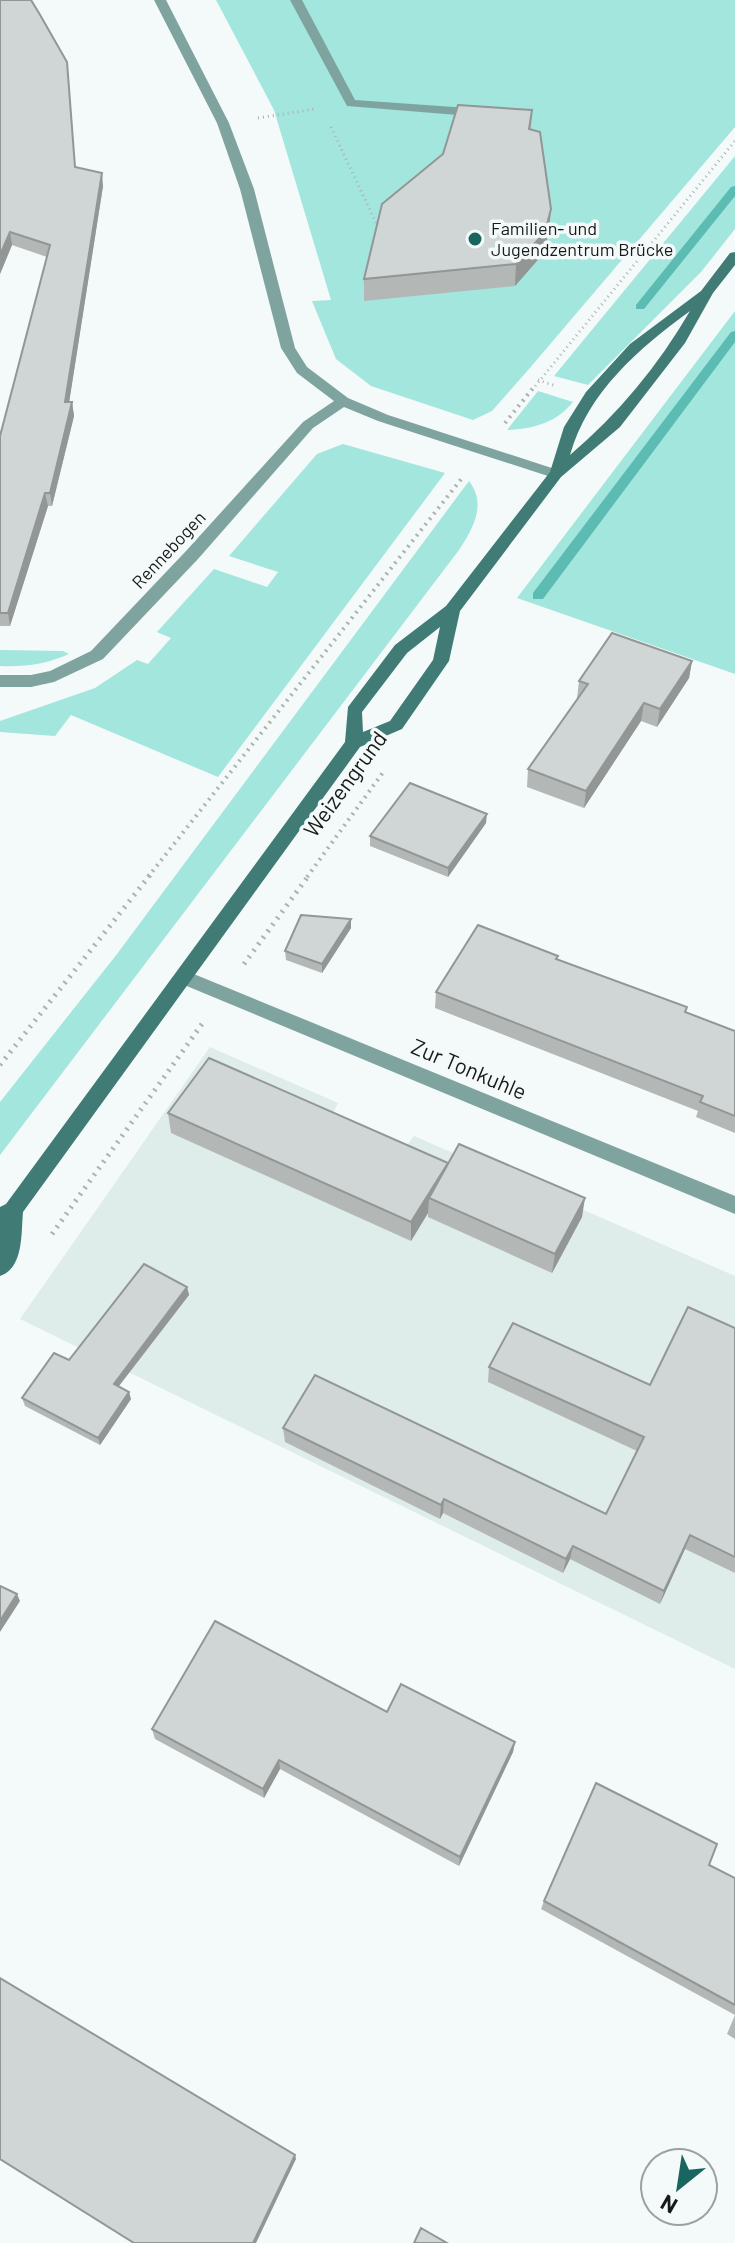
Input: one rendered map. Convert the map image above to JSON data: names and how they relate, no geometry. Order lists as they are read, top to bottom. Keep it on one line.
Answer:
{"streets":{"main road":["Weizengrund"],"street":["Rennebogen","Zur Tonkuhle"]},"crossings":[["Weizengrund","Zur Tonkuhle"]],"places":["Familien- und Jugendzentrum Brücke"],"north":"bottom left"}
